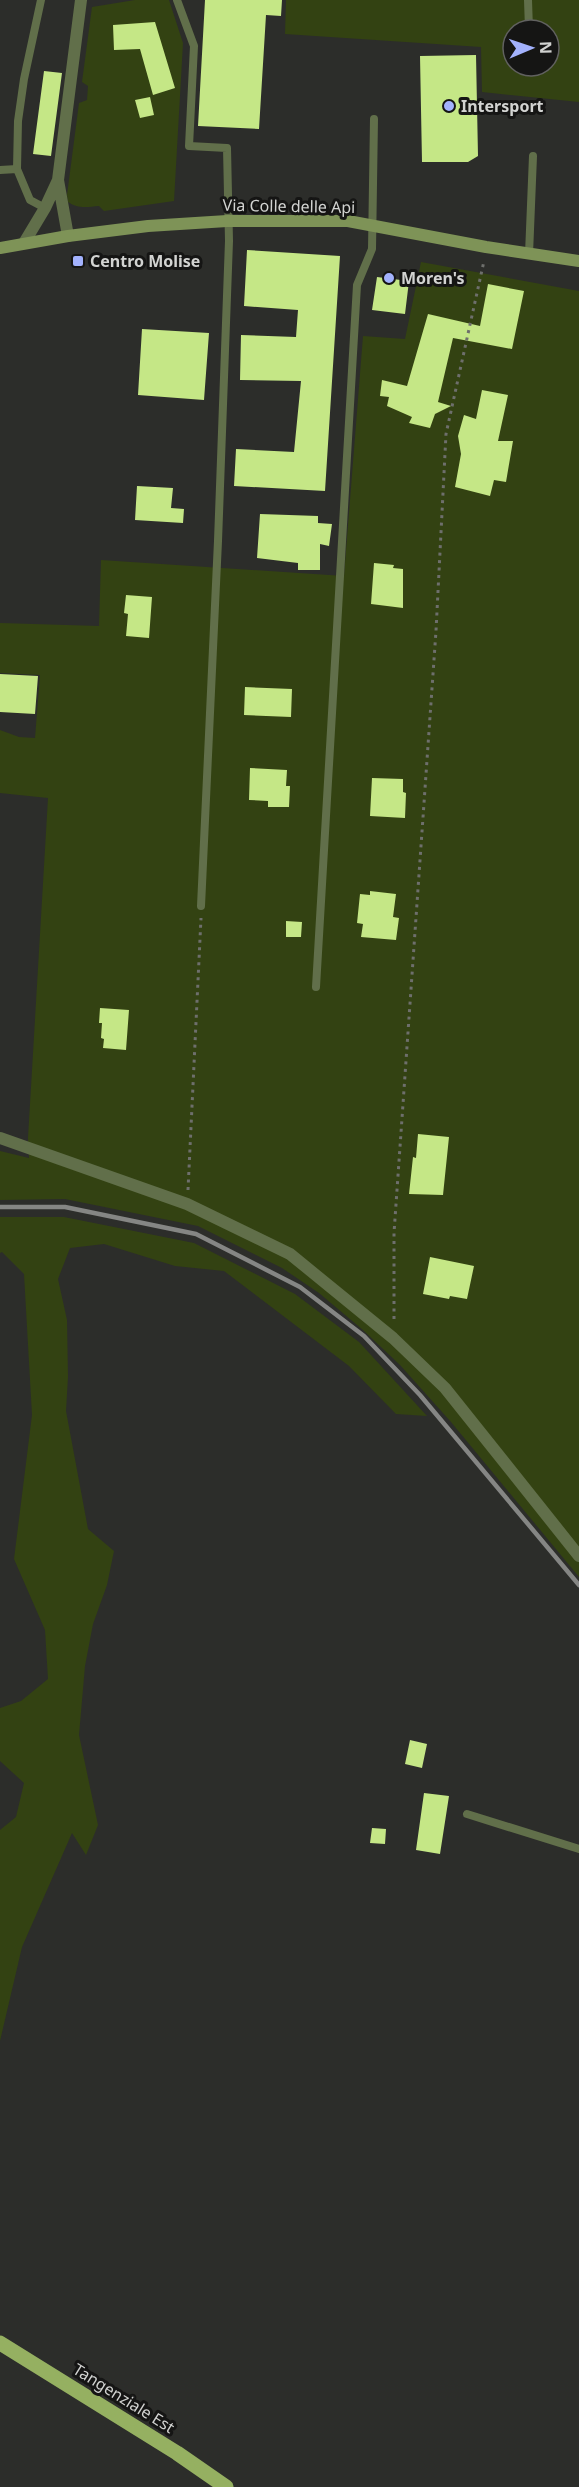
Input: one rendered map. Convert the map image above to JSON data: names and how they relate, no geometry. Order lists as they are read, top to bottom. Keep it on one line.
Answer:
{"streets":{"main road":["Via Colle delle Api","Tangenziale Est"]},"places":{"other":["Intersport","Moren's"],"transit":["Centro Molise"]},"north":"right"}
